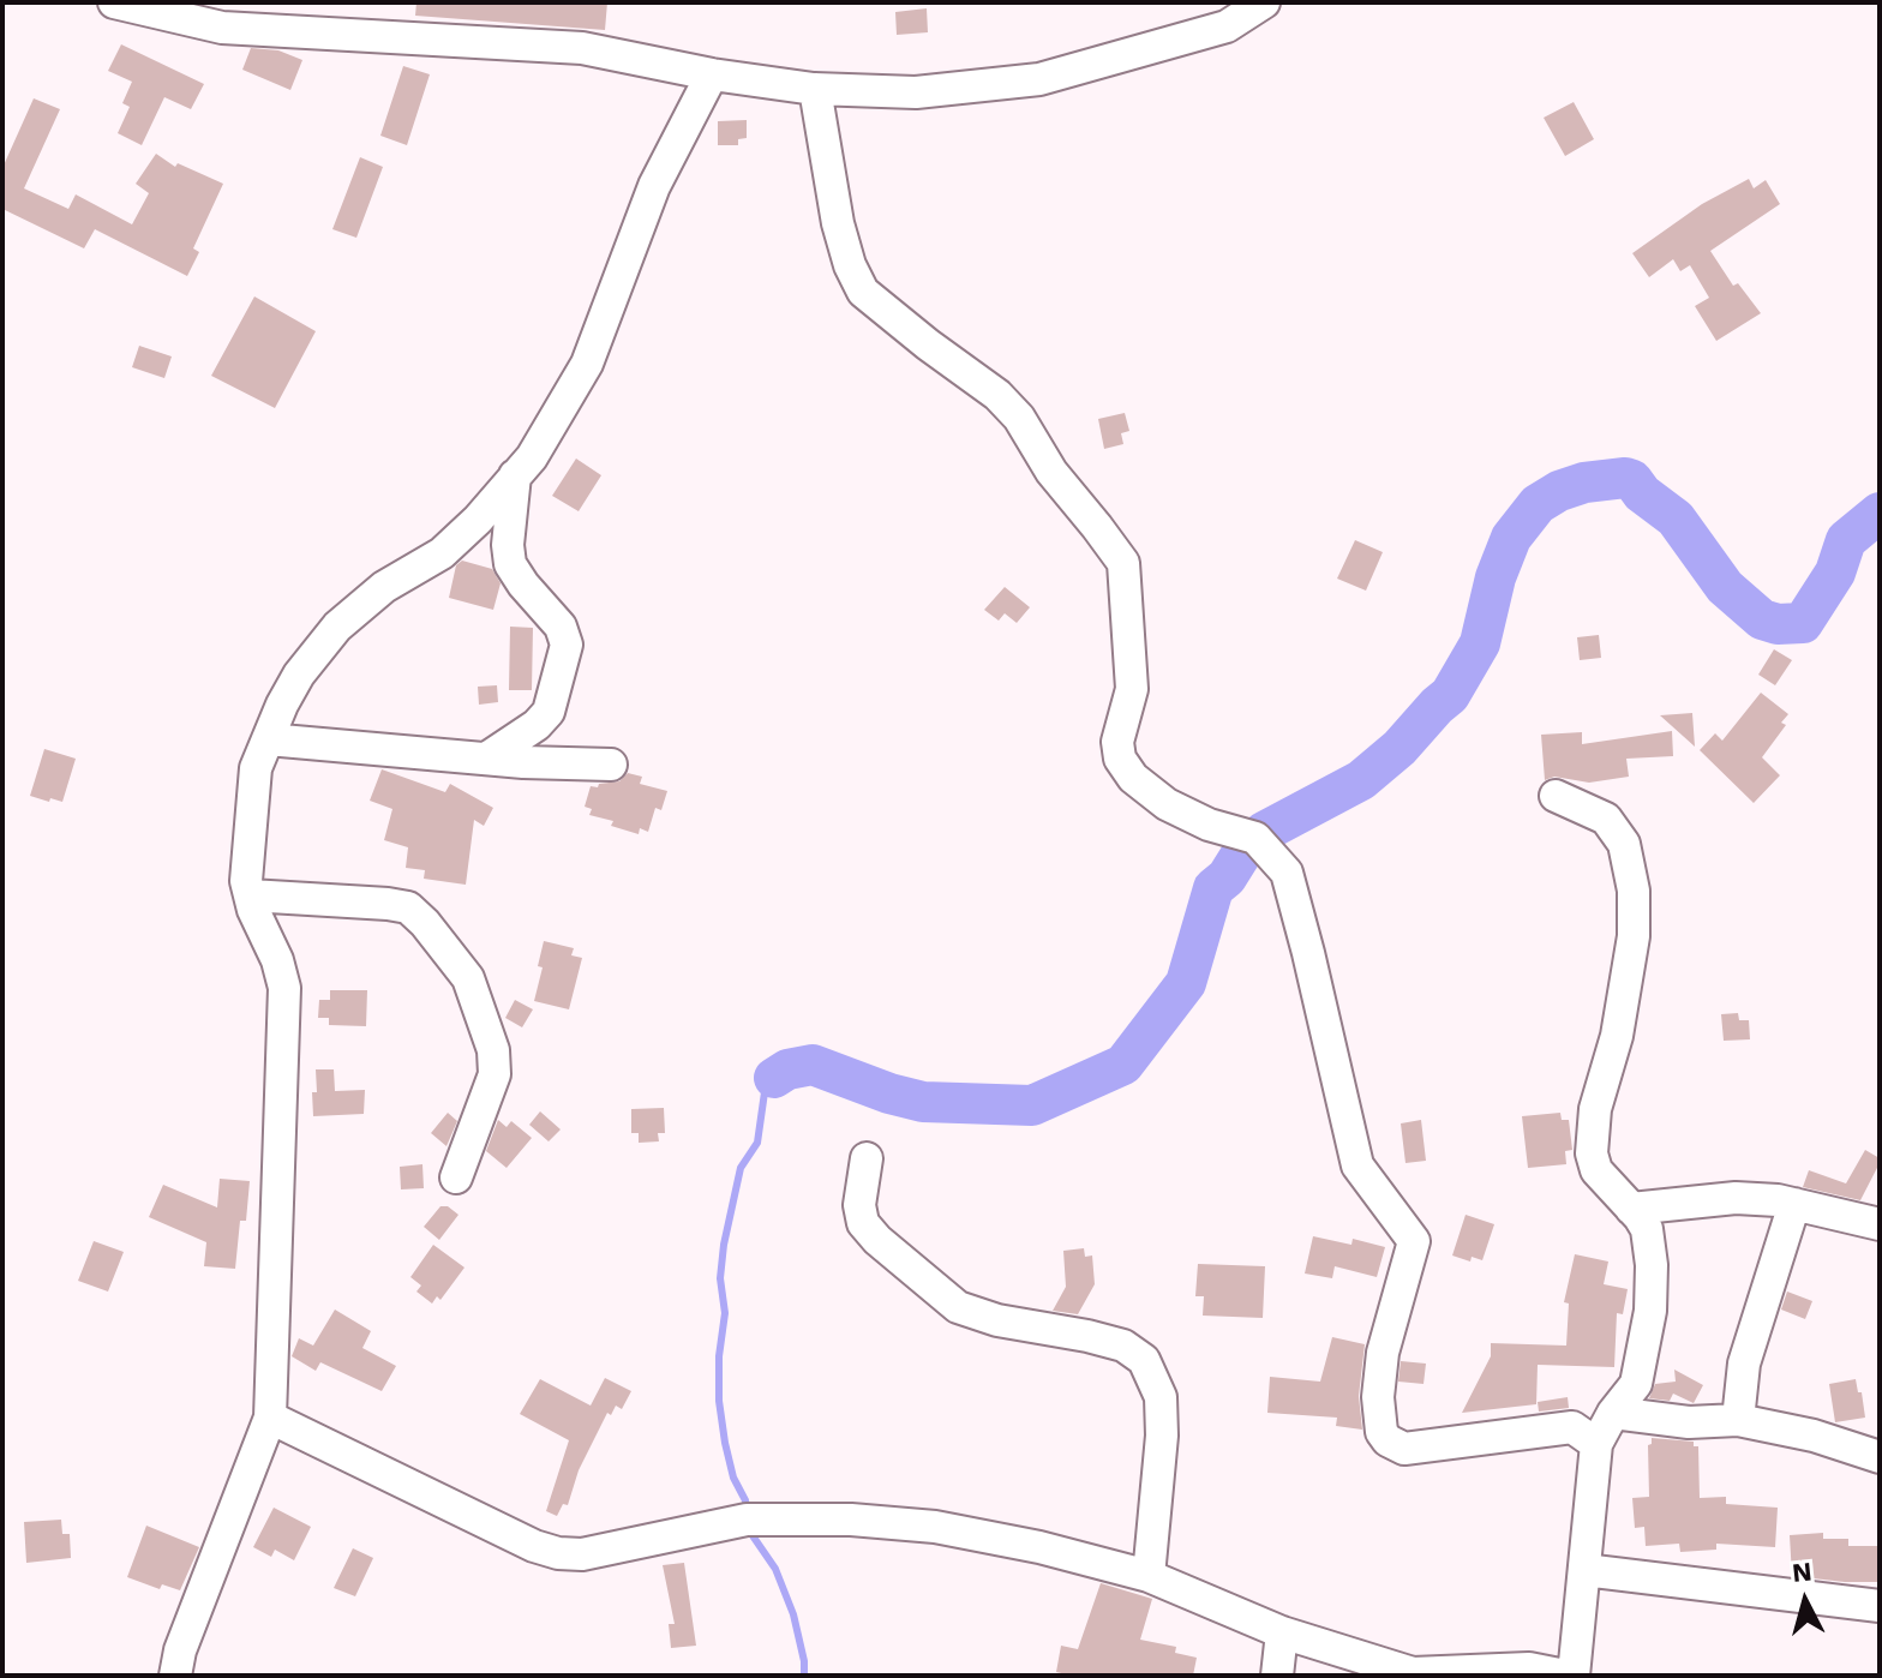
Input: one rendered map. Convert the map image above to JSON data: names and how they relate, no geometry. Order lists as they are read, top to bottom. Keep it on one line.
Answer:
{"north":"top"}
